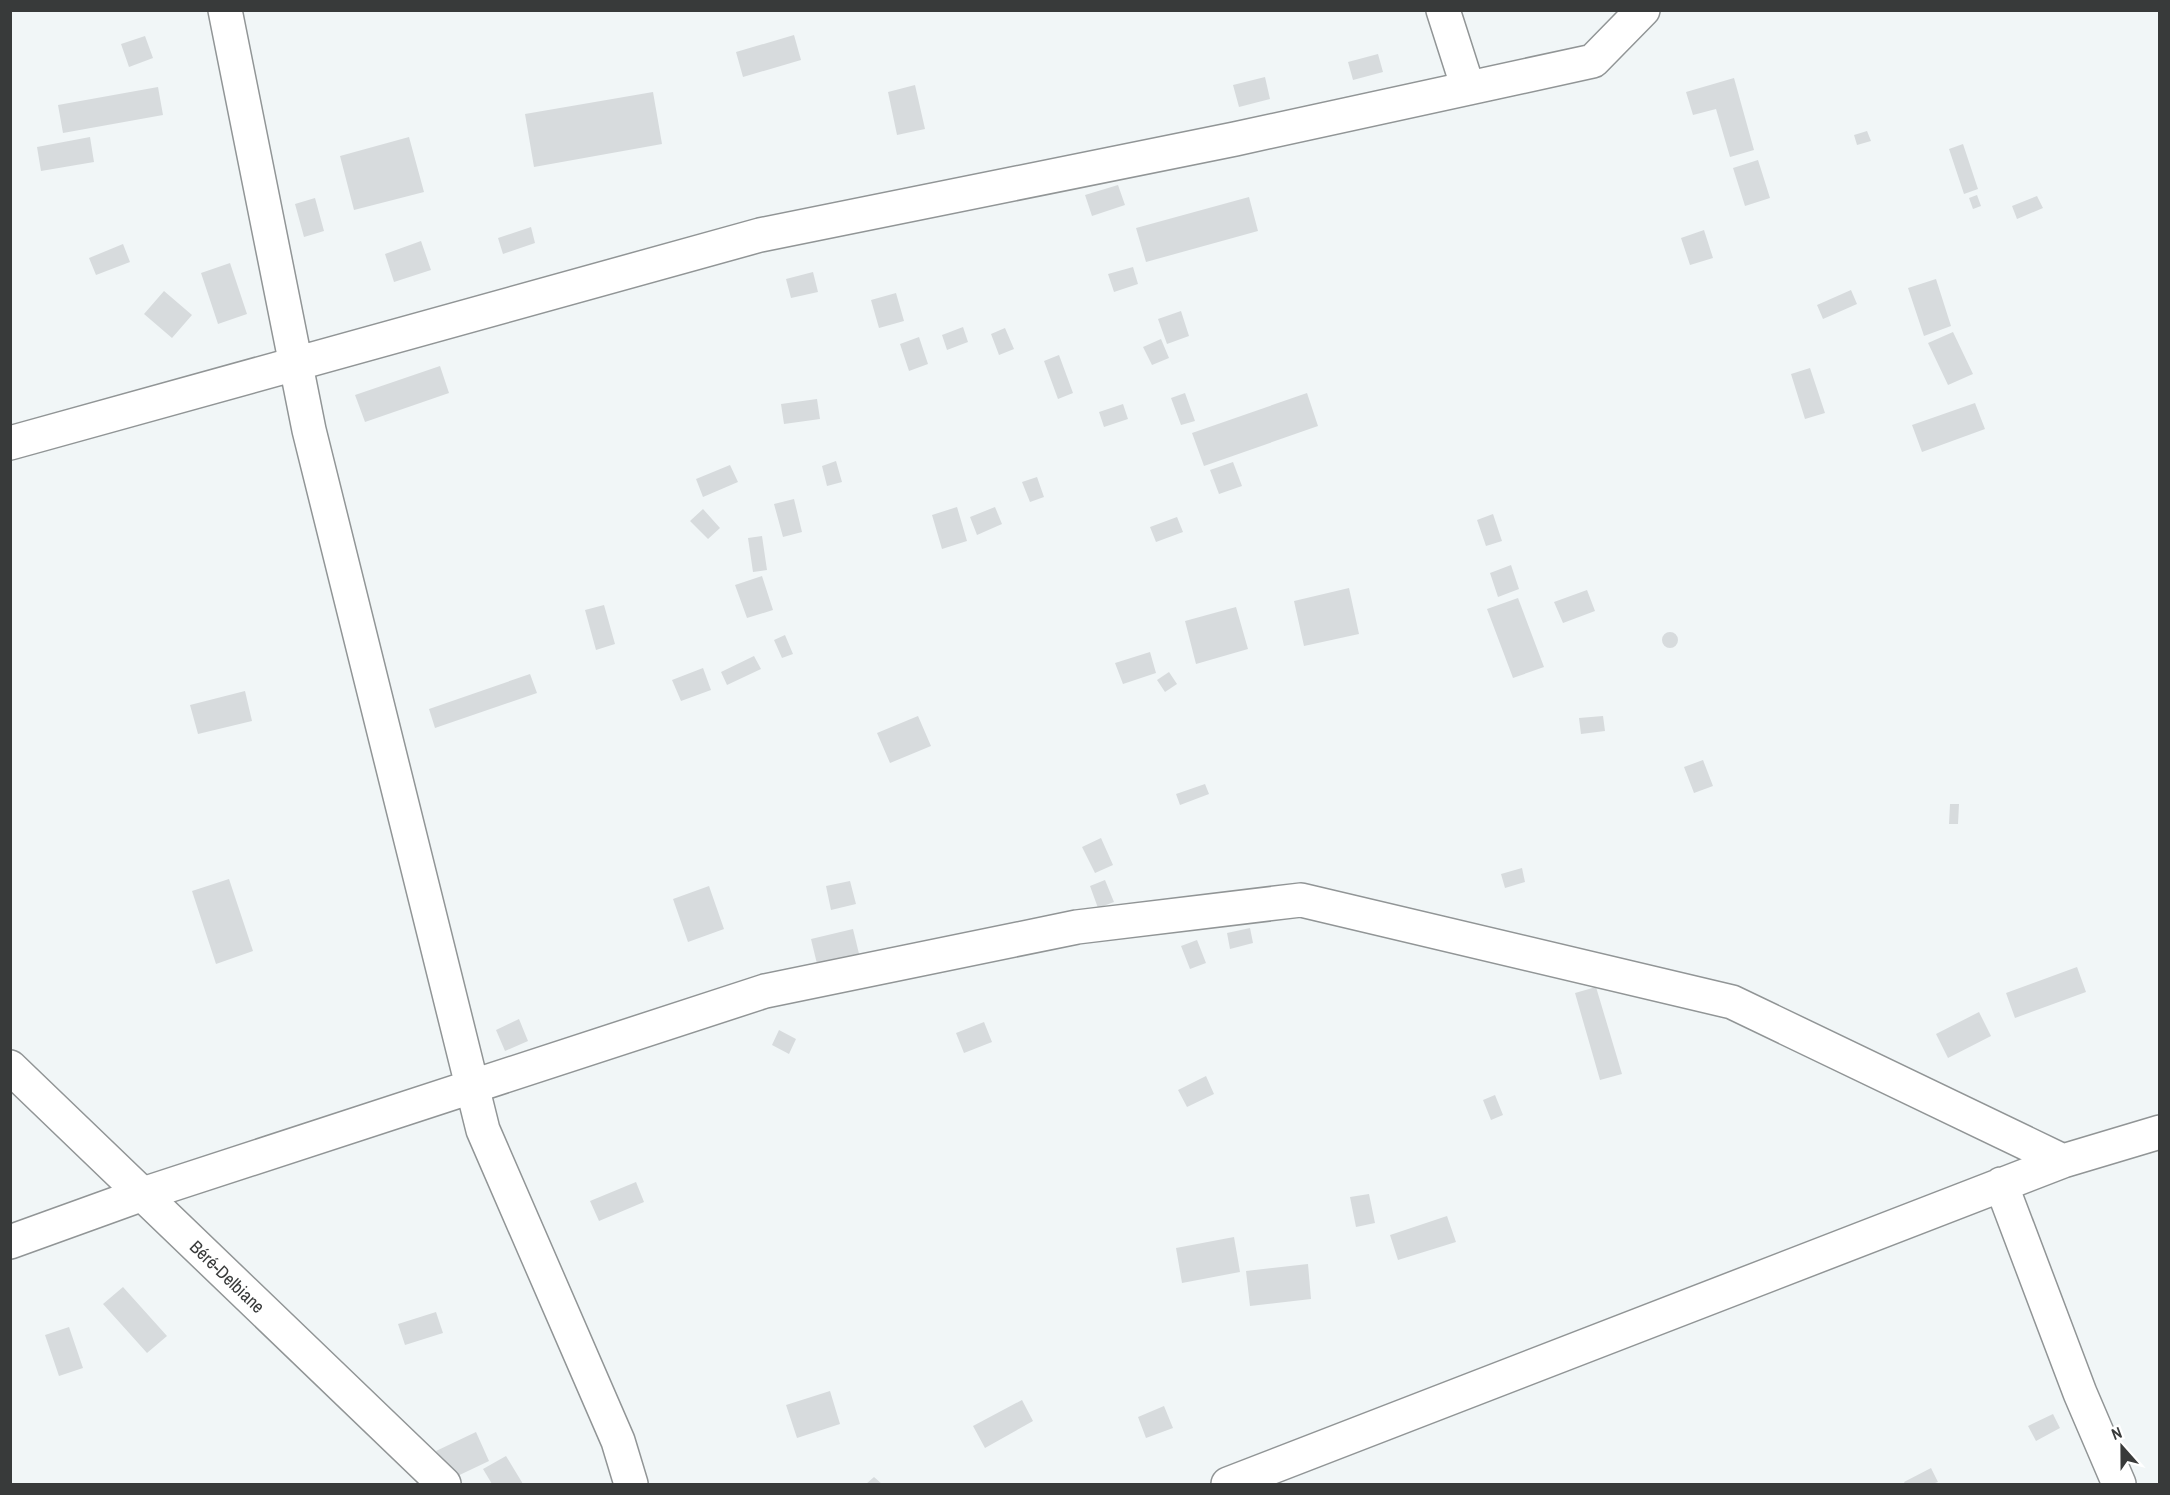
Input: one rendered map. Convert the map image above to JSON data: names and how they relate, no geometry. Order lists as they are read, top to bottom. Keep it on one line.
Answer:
{"streets":{"street":["Béré-Delbiane"]},"north":"top"}
